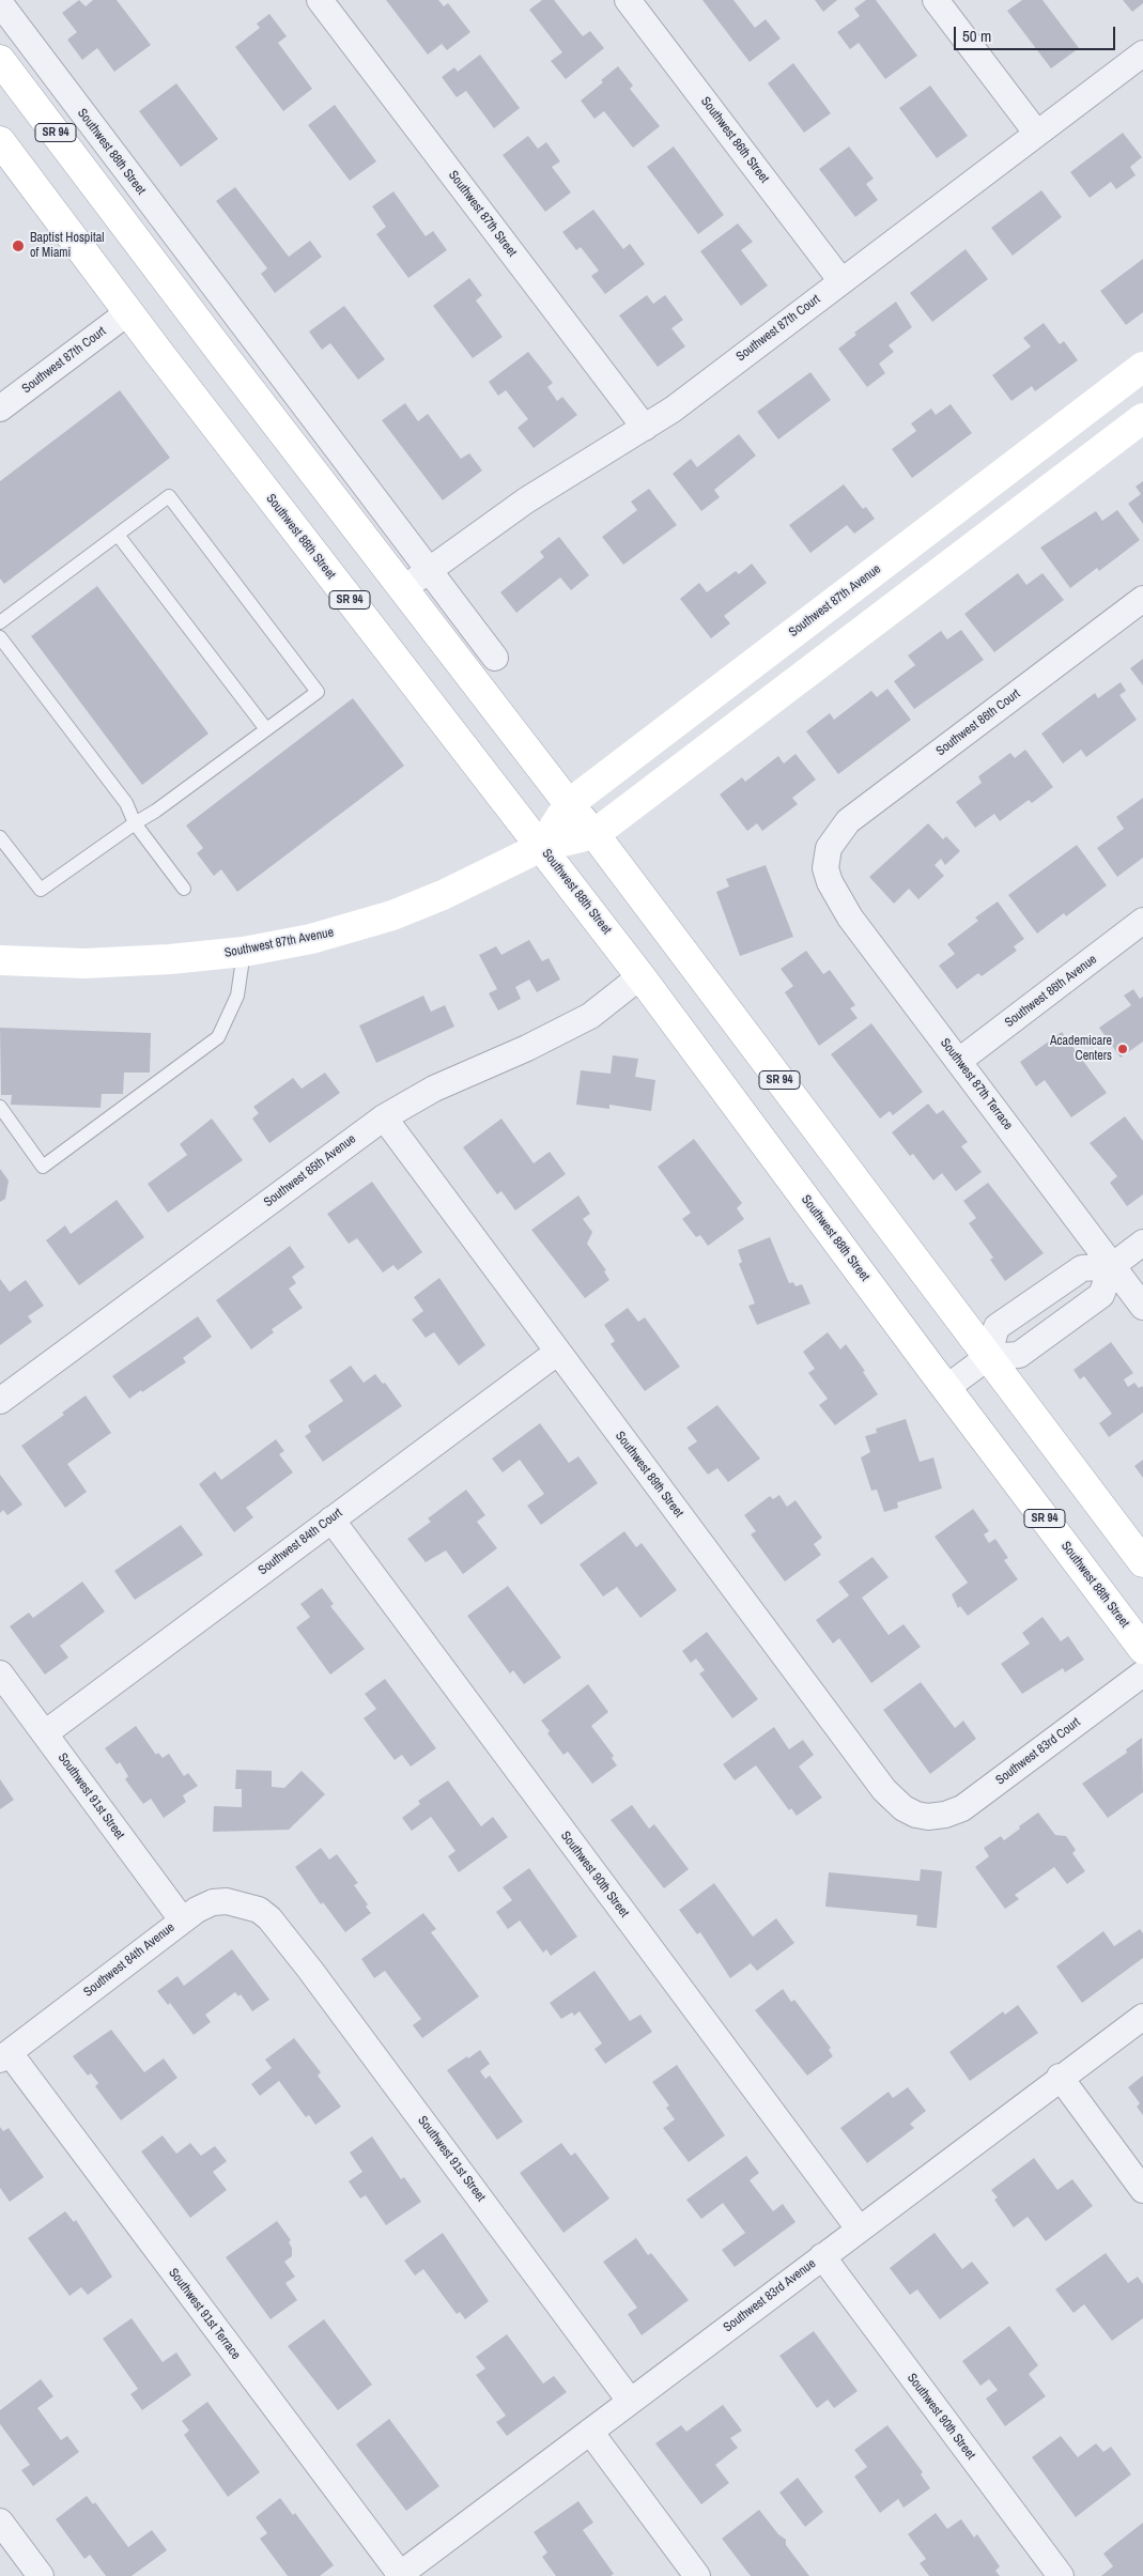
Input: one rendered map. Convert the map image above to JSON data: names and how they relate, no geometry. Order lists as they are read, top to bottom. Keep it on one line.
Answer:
{"streets":{"main road":["SR 94","Southwest 88th Street","Southwest 87th Avenue"],"street":["Southwest 86th Street","Southwest 87th Street","Southwest 87th Court","Southwest 86th Court","Southwest 86th Avenue","Southwest 87th Terrace","Southwest 85th Avenue","Southwest 89th Street","Southwest 84th Court","Southwest 83rd Court","Southwest 91st Street","Southwest 90th Street","Southwest 84th Avenue","Southwest 83rd Avenue","Southwest 91st Terrace"]},"crossings":[["SR 94","Southwest 87th Court"],["SR 94","Southwest 87th Avenue"],["Southwest 86th Street","Southwest 87th Court"],["Southwest 88th Street","Southwest 87th Court"],["Southwest 88th Street","Southwest 87th Avenue"],["Southwest 88th Street","Southwest 85th Avenue"],["Southwest 87th Street","Southwest 87th Court"],["Southwest 86th Court","Southwest 87th Terrace"],["Southwest 86th Avenue","Southwest 87th Terrace"],["Southwest 85th Avenue","Southwest 89th Street"],["Southwest 89th Street","Southwest 84th Court"],["Southwest 89th Street","Southwest 83rd Court"],["Southwest 84th Court","Southwest 91st Street"],["Southwest 84th Court","Southwest 90th Street"],["Southwest 91st Street","Southwest 84th Avenue"],["Southwest 91st Street","Southwest 83rd Avenue"],["Southwest 90th Street","Southwest 83rd Avenue"],["Southwest 84th Avenue","Southwest 91st Terrace"],["Southwest 83rd Avenue","Southwest 91st Terrace"]],"places":["Baptist Hospital of Miami","Academicare Centers"],"scale_bar":"50 m"}
